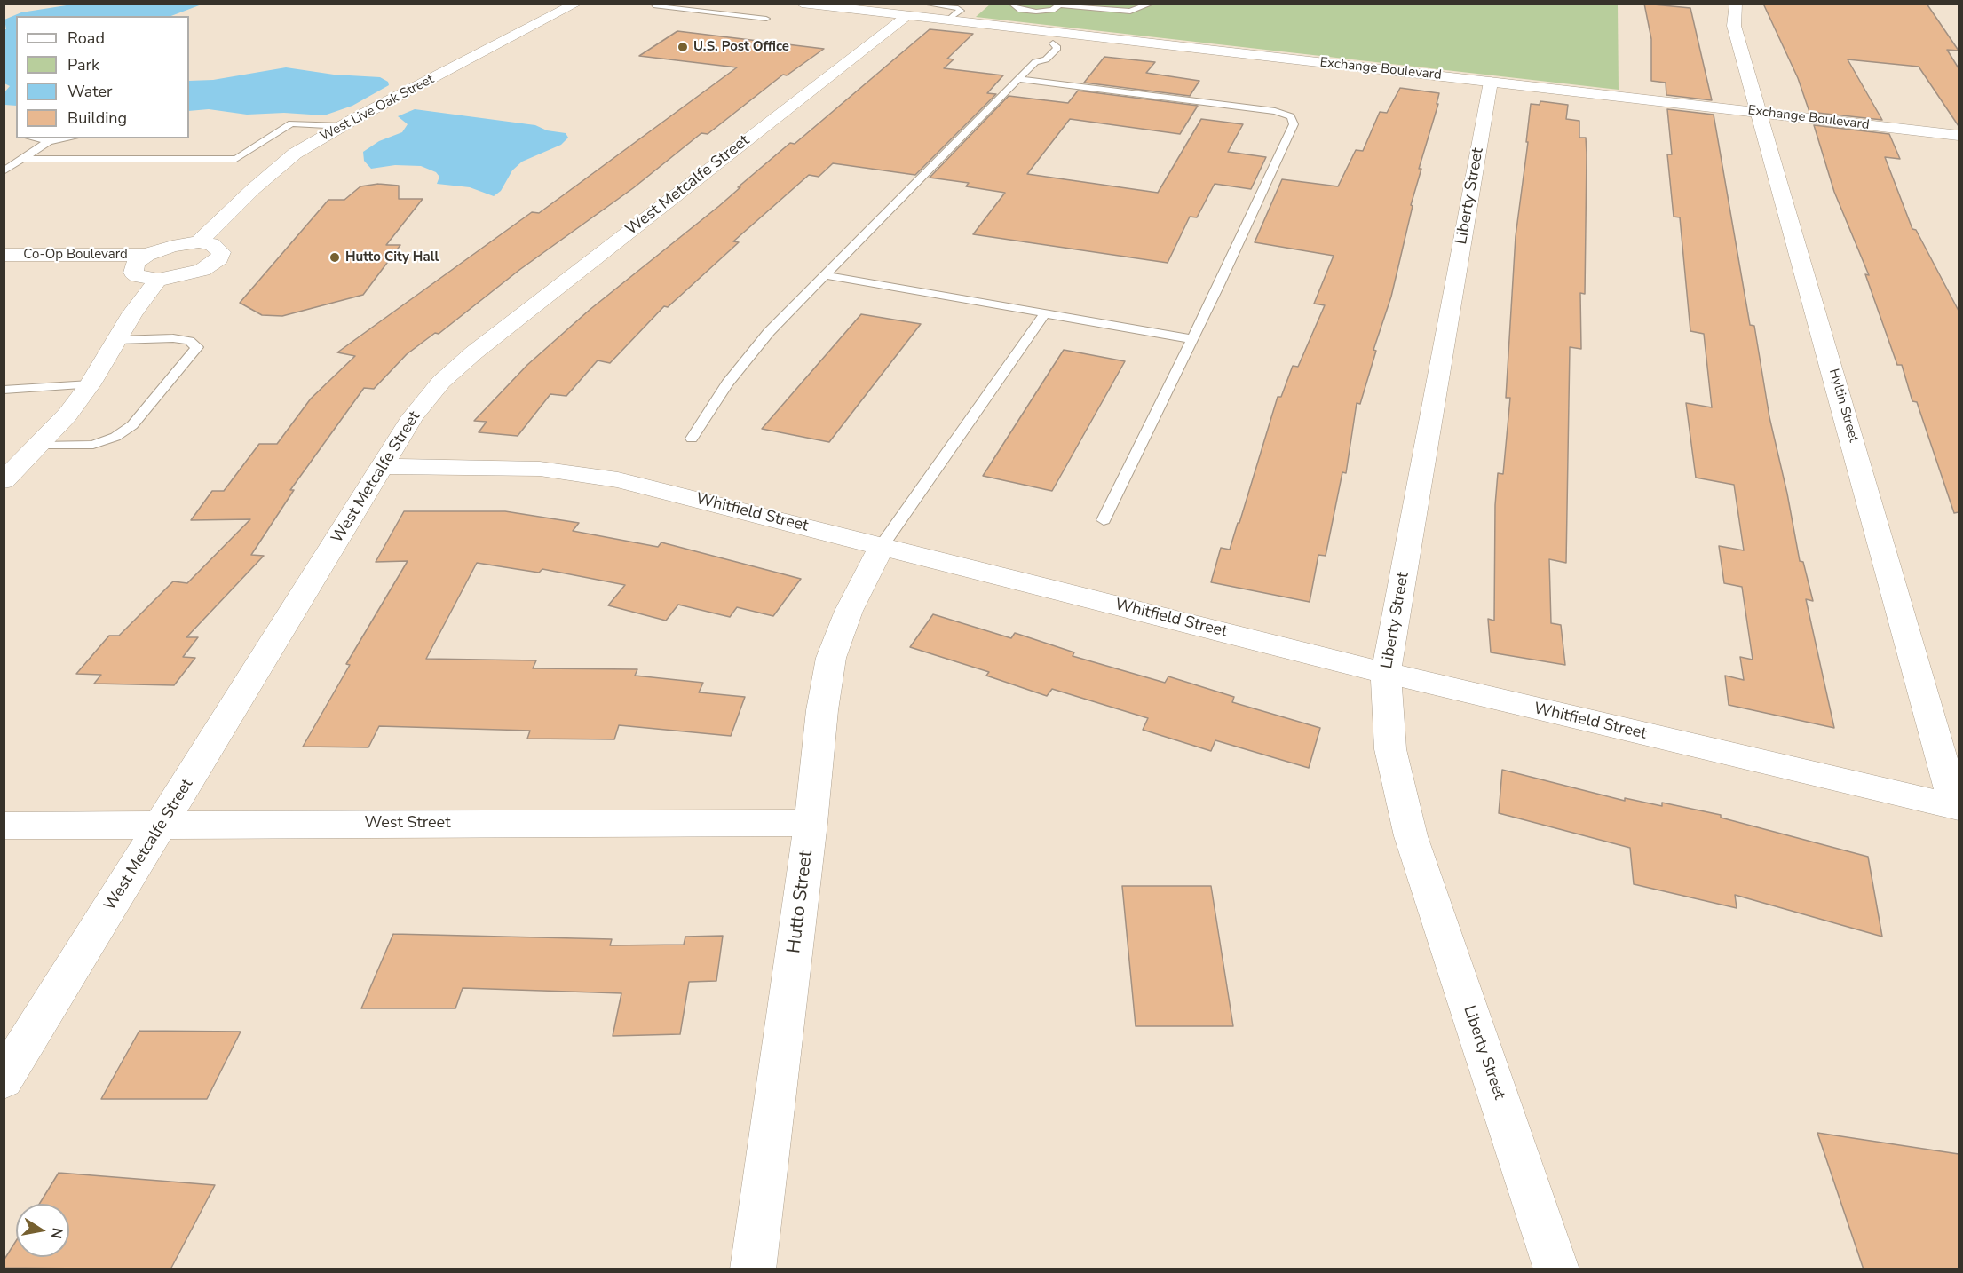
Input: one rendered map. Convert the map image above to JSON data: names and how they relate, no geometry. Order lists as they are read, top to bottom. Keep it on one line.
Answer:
{"streets":{"street":["Exchange Boulevard","West Live Oak Street","West Metcalfe Street","Liberty Street","Co-Op Boulevard","Hyltin Street","Whitfield Street","West Street","Hutto Street"]},"crossings":[["Exchange Boulevard","West Metcalfe Street"],["Exchange Boulevard","Liberty Street"],["Exchange Boulevard","Hyltin Street"],["West Metcalfe Street","Whitfield Street"],["West Metcalfe Street","West Street"],["Liberty Street","Whitfield Street"],["Hyltin Street","Whitfield Street"],["Whitfield Street","Hutto Street"],["West Street","Hutto Street"]],"places":["U.S. Post Office","Hutto City Hall"],"legend":["Road","Park","Water","Building"],"north":"right"}
